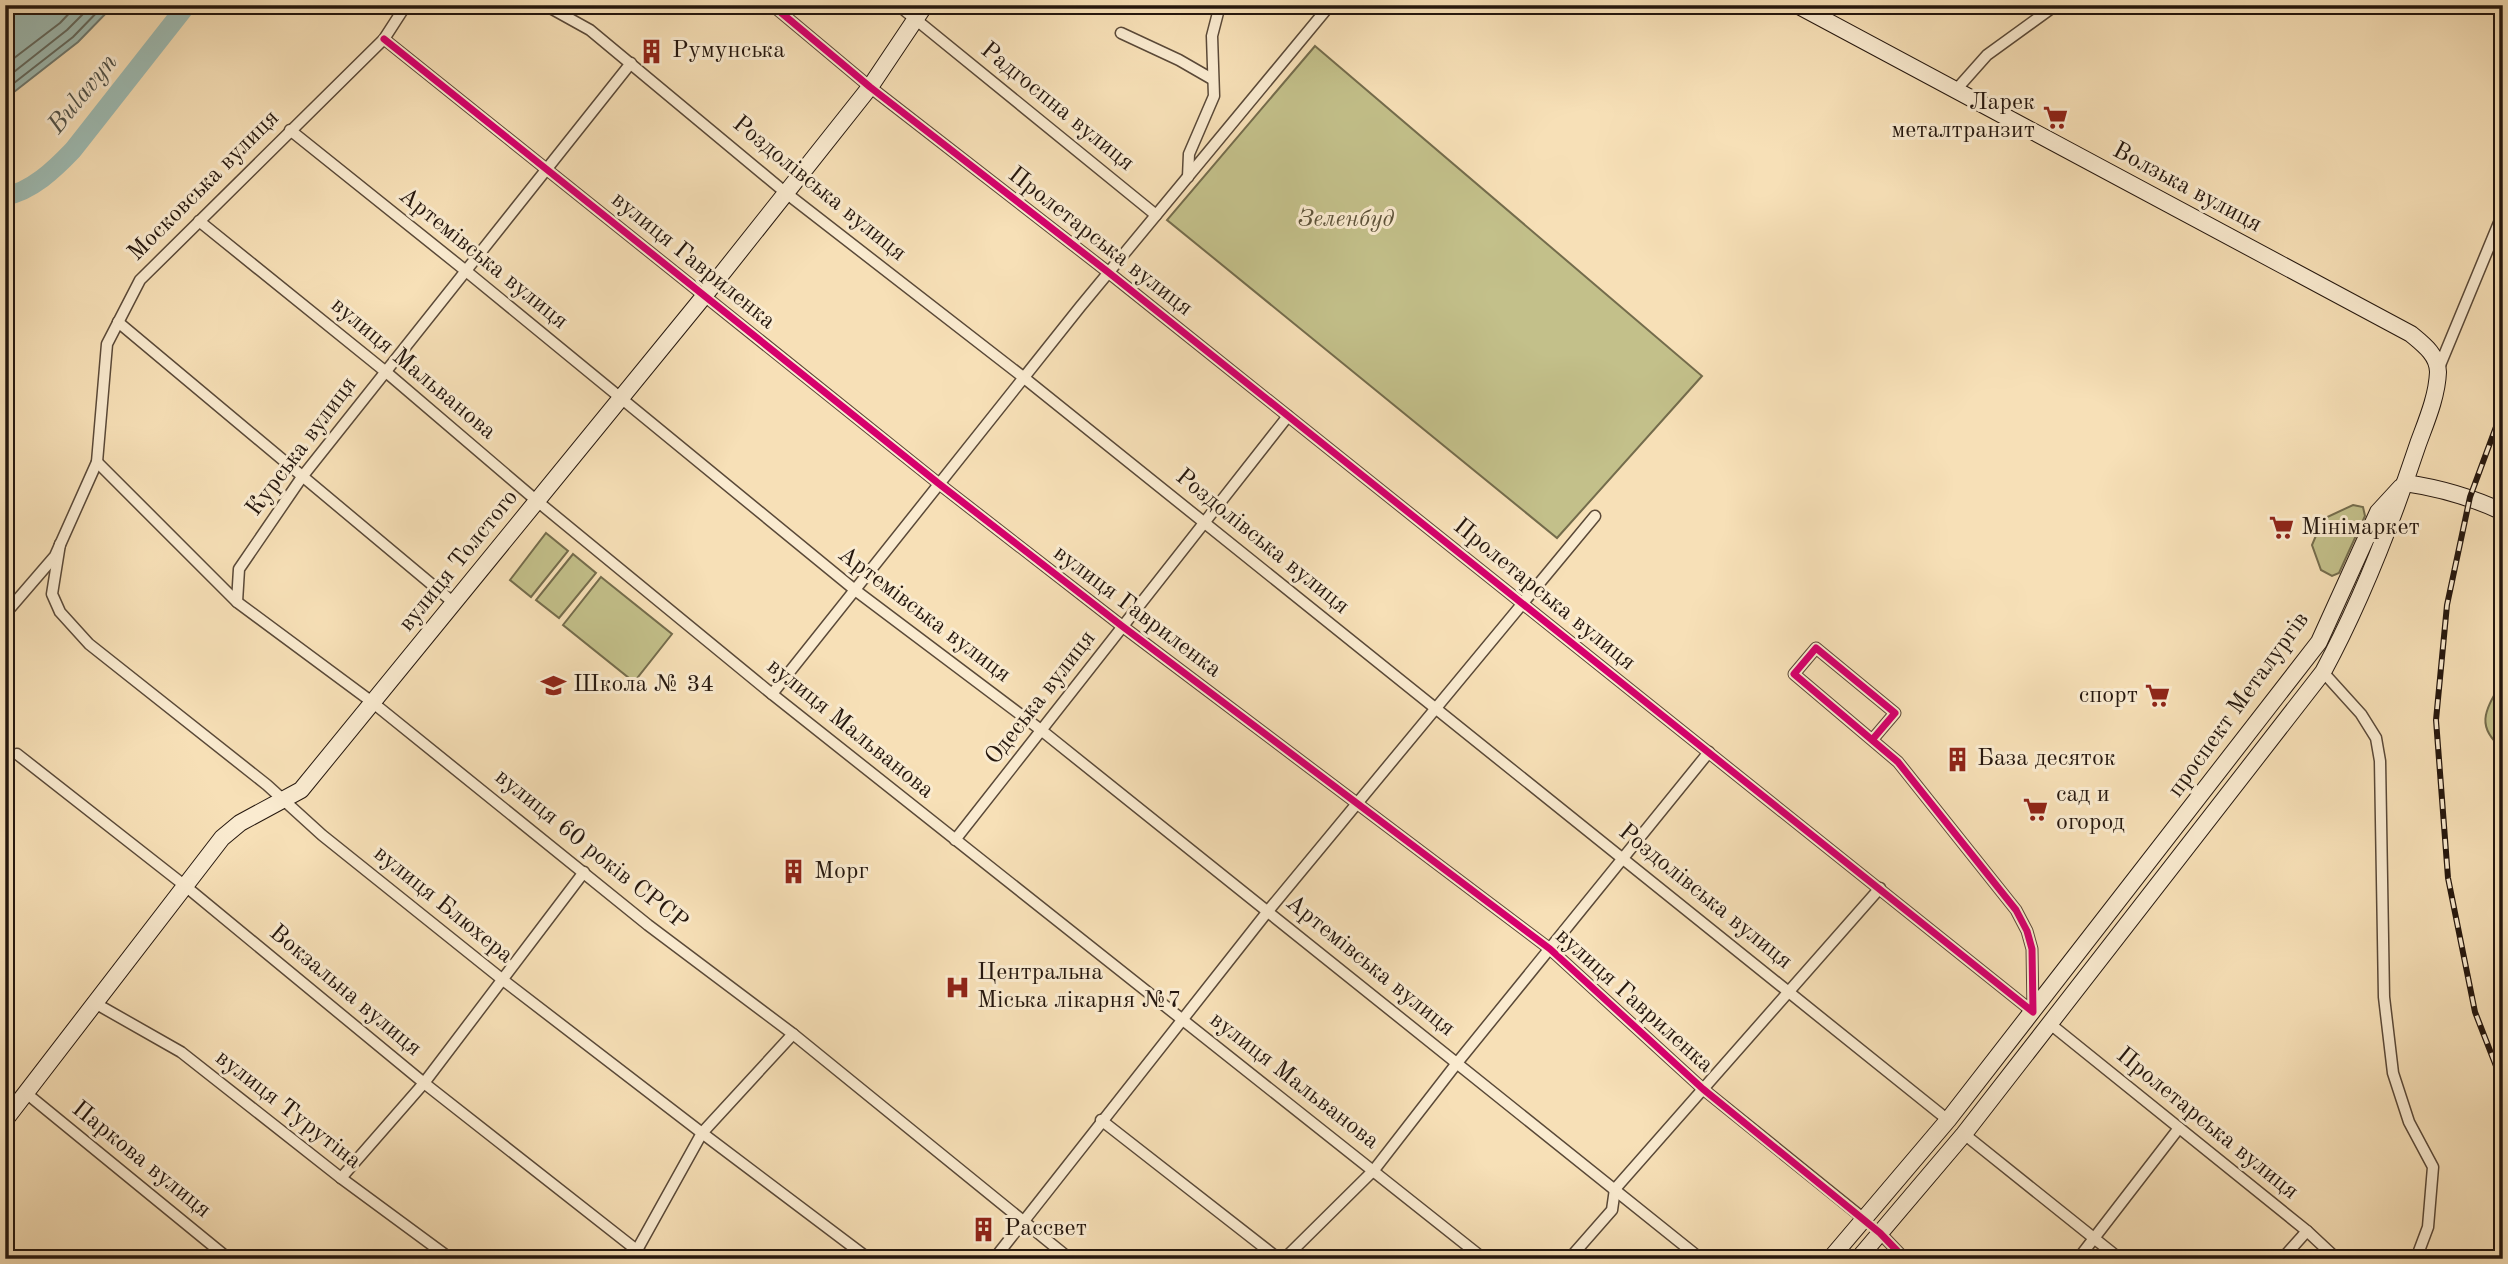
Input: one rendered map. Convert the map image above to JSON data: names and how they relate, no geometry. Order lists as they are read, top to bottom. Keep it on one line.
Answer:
{"streets":{"street":["Радгоспна вулиця","Московська вулиця","Волзька вулиця","Роздолівська вулиця","Пролетарська вулиця","Артемівська вулиця","вулиця Гавриленка","вулиця Мальванова","Курська вулиця","вулиця Толстого","Одеська вулиця","проспект Металургів","вулиця 60 років СРСР","вулиця Блюхера","Вокзальна вулиця","вулиця Турутіна","Паркова вулиця"]},"crossings":[["Радгоспна вулиця","вулиця Толстого"],["Московська вулиця","Артемівська вулиця"],["Московська вулиця","вулиця Гавриленка"],["Московська вулиця","вулиця Мальванова"],["Московська вулиця","вулиця 60 років СРСР"],["Московська вулиця","вулиця Блюхера"],["Роздолівська вулиця","Курська вулиця"],["Роздолівська вулиця","вулиця Толстого"],["Роздолівська вулиця","Одеська вулиця"],["Роздолівська вулиця","проспект Металургів"],["Пролетарська вулиця","вулиця Толстого"],["Пролетарська вулиця","Одеська вулиця"],["Пролетарська вулиця","проспект Металургів"],["Артемівська вулиця","Курська вулиця"],["Артемівська вулиця","вулиця Толстого"],["Артемівська вулиця","Одеська вулиця"],["вулиця Гавриленка","Курська вулиця"],["вулиця Гавриленка","вулиця Толстого"],["вулиця Гавриленка","Одеська вулиця"],["вулиця Гавриленка","проспект Металургів"],["вулиця Мальванова","Курська вулиця"],["вулиця Мальванова","вулиця Толстого"],["вулиця Мальванова","Одеська вулиця"],["Курська вулиця","вулиця 60 років СРСР"],["вулиця Толстого","вулиця 60 років СРСР"],["вулиця Толстого","вулиця Блюхера"],["вулиця Толстого","Вокзальна вулиця"],["вулиця Толстого","вулиця Турутіна"],["вулиця Толстого","Паркова вулиця"]],"water":["Bulavyn"],"parks":["Зеленбуд"],"places":{"building":["Румунська","База десяток","Морг","Рассвет"],"supermarket":["Ларек металтранзит","Мінімаркет","спорт","сад и огород"],"school or university":["Школа № 34"],"hospital":["Центральна Міська лікарня №7"]}}
